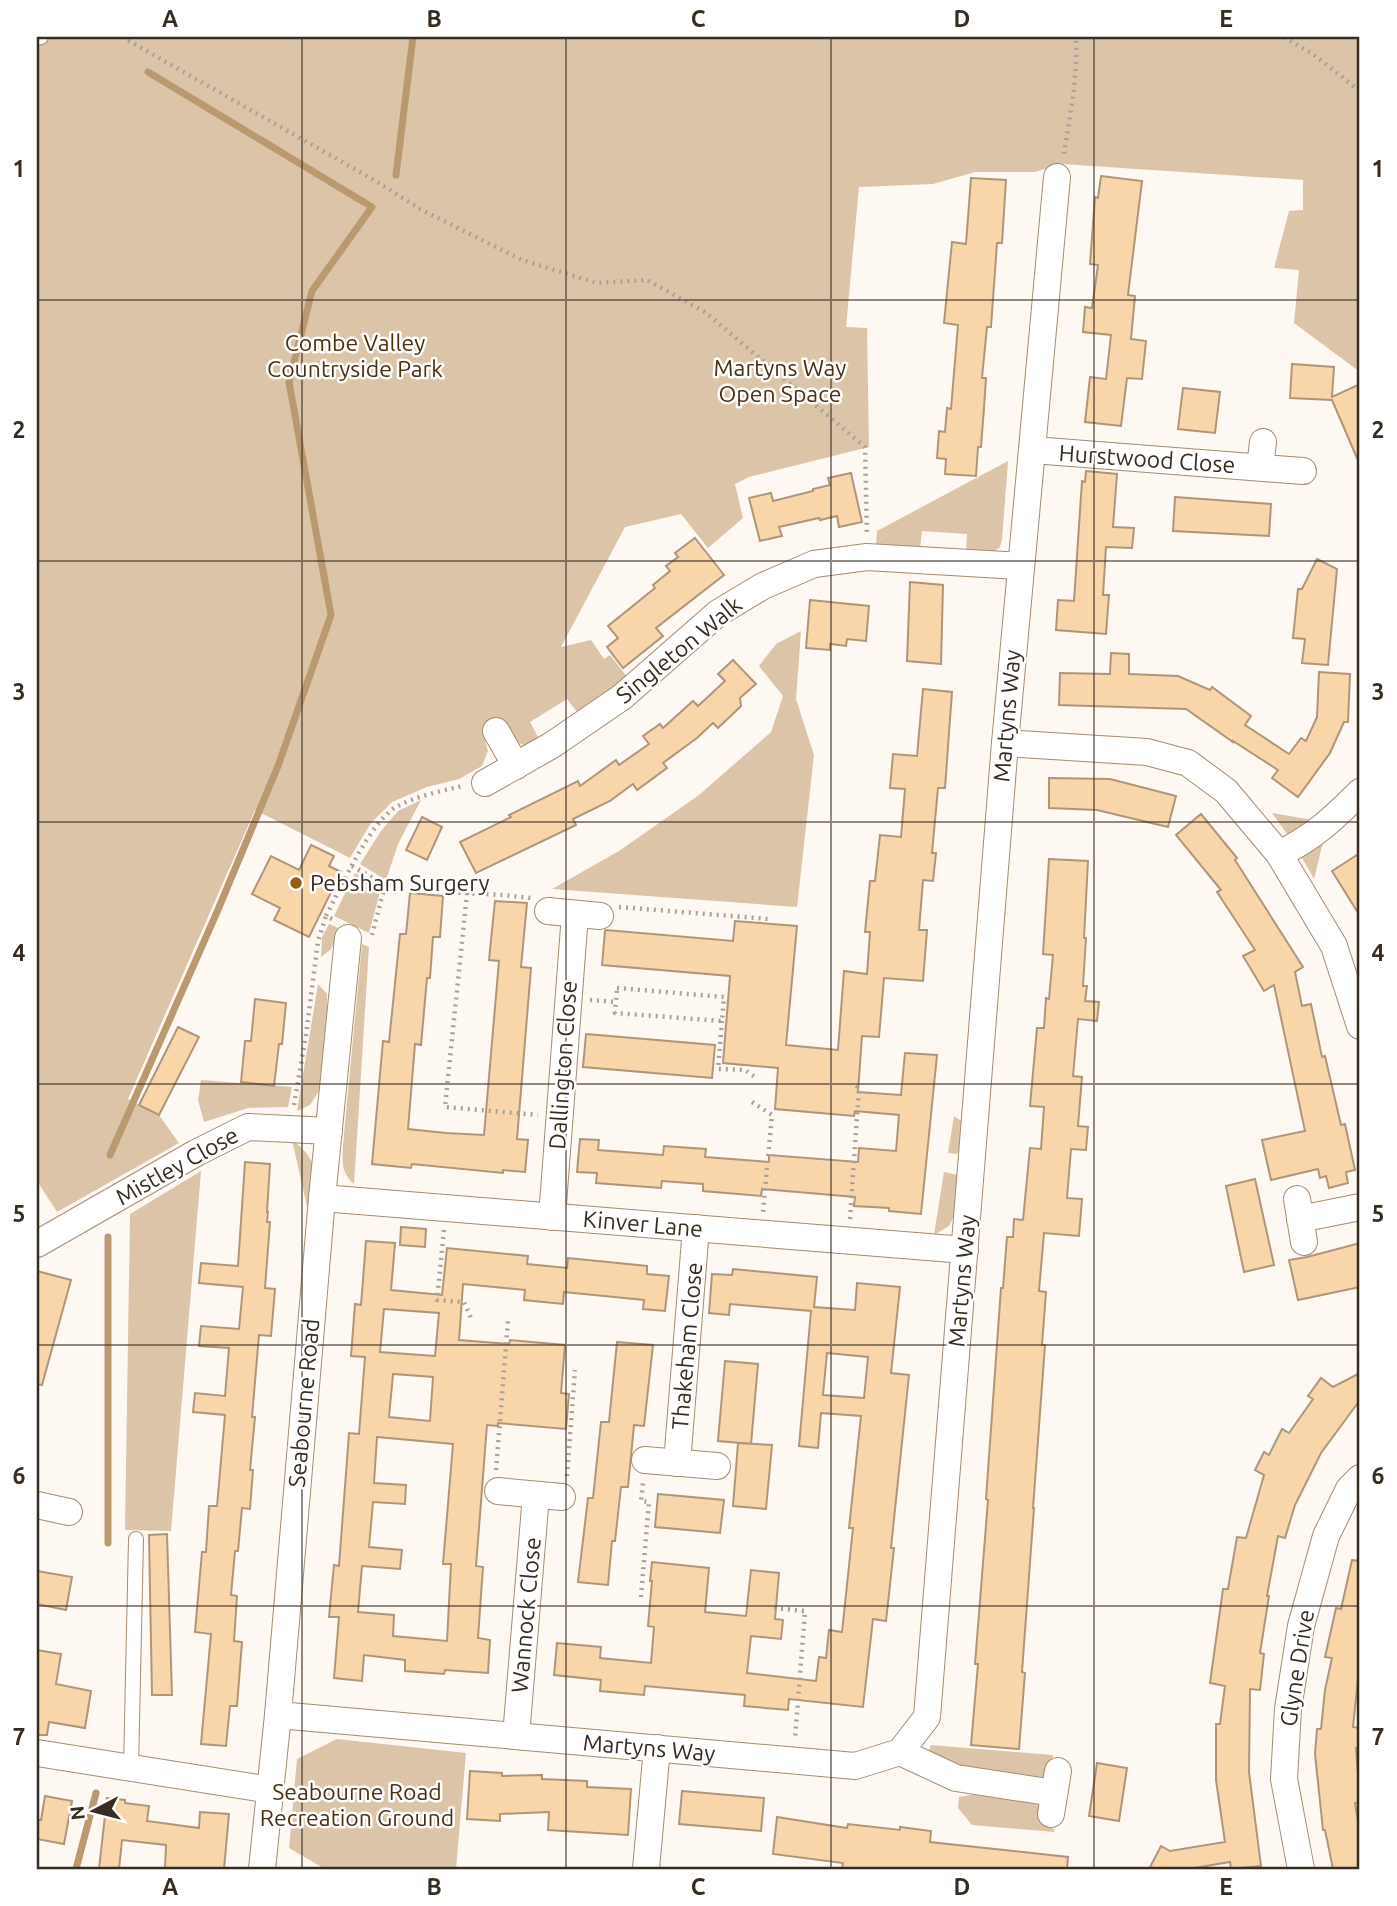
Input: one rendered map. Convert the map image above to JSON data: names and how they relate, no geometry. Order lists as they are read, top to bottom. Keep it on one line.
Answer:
{"streets":{"street":["Hurstwood Close","Singleton Walk","Martyns Way","Dallington Close","Mistley Close","Kinver Lane","Thakeham Close","Seabourne Road","Wannock Close","Glyne Drive"]},"crossings":[["Hurstwood Close","Martyns Way"],["Singleton Walk","Martyns Way"],["Martyns Way","Kinver Lane"],["Martyns Way","Seabourne Road"],["Martyns Way","Wannock Close"],["Dallington Close","Kinver Lane"],["Mistley Close","Seabourne Road"],["Kinver Lane","Thakeham Close"],["Kinver Lane","Seabourne Road"]],"parks":["Combe Valley Countryside Park","Martyns Way Open Space","Seabourne Road Recreation Ground"],"places":["Pebsham Surgery"],"north":"left","grid":{"columns":["A","B","C","D","E"],"rows":["1","2","3","4","5","6","7"]}}
